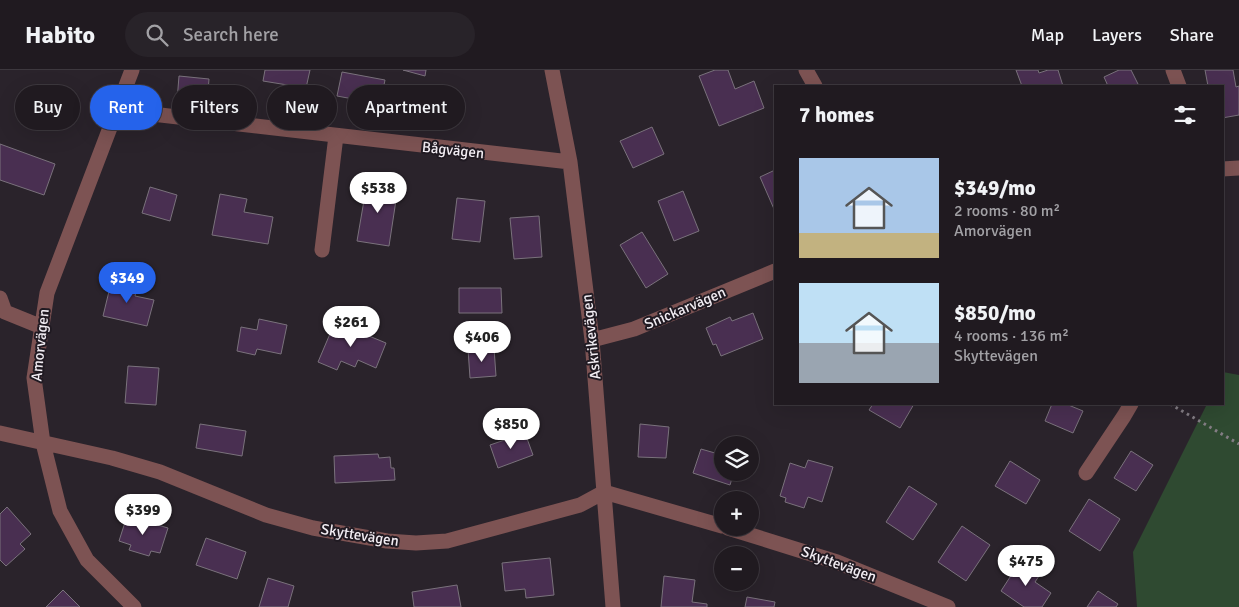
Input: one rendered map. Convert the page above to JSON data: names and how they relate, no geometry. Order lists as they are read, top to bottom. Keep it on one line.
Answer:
{"streets":{"street":["Bågvägen","Snickarvägen","Askrikevägen","Amorvägen","Skyttevägen"]},"crossings":[["Bågvägen","Askrikevägen"],["Snickarvägen","Askrikevägen"],["Askrikevägen","Skyttevägen"],["Amorvägen","Skyttevägen"]],"page":{"header":"Habito","search":"Search here","nav":["Map","Layers","Share"],"chip":["Buy","Rent","Filters","New","Apartment"],"heading":"7 homes","list":[{"name":"$349/mo","note":"2 rooms · 80 m² · Amorvägen"},{"name":"$850/mo","note":"4 rooms · 136 m² · Skyttevägen"}],"price":["$538","$349","$261","$406","$850","$399","$475"],"map_buttons":["+","−"]}}
